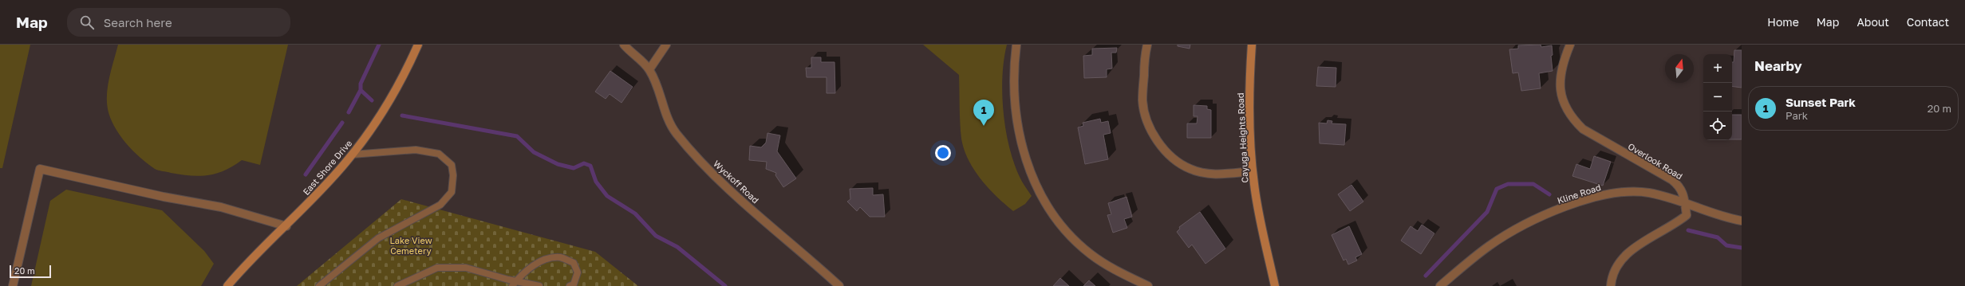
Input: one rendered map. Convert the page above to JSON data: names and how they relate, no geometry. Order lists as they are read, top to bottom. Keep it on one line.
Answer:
{"streets":{"street":["Cayuga Heights Road","Overlook Road","East Shore Drive","Wyckoff Road","Kline Road"]},"crossings":[["Overlook Road","Kline Road"]],"parks":["Lake View Cemetery"],"scale_bar":"20 m","north":"top","page":{"header":"Map","search":"Search here","nav":["Home","Map","About","Contact"],"heading":"Nearby","map_buttons":["+","−"],"list":[{"mark":"1","name":"Sunset Park","note":"Park","value":"20 m"}],"pins":"1","scale":"20 m"}}
